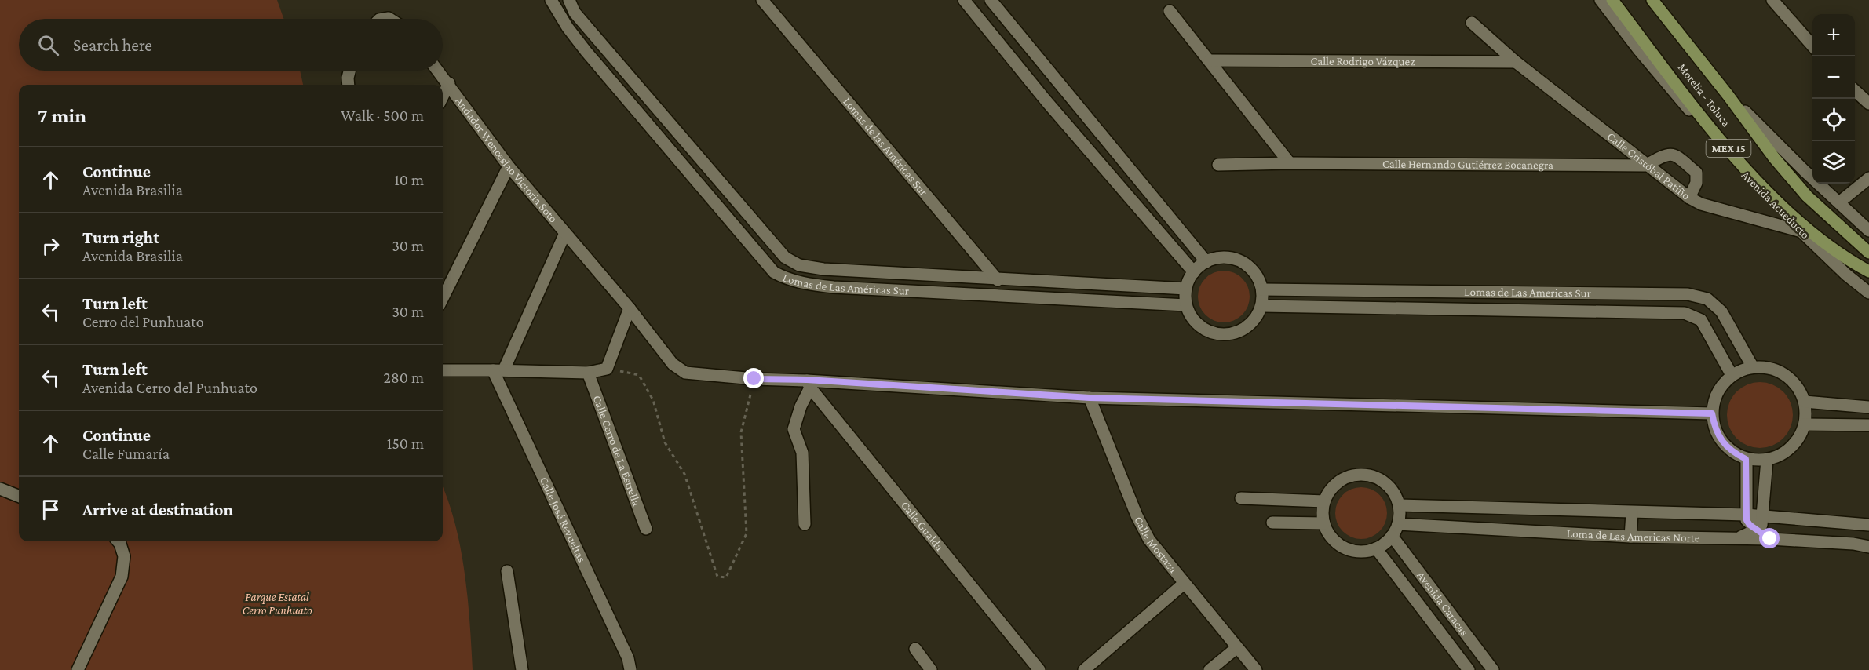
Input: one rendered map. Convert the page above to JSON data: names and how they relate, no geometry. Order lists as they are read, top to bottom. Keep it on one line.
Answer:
{"streets":{"main road":["Morelia - Toluca","MEX 15"],"street":["Calle Rodrigo Vázquez","Lomas de las Américas Sur","Andador Wenceslao Victoria Soto","Calle Hernando Gutiérrez Bocanegra","Calle Cristóbal Patiño","Avenida Acueducto","Lomas de Las Américas Sur","Lomas de Las Americas Sur","Calle Cerro de La Estrella","Calle José Revueltas","Calle Gualda","Loma de Las Americas Norte","Calle Mostaza","Avenida Caracas"]},"crossings":[["Calle Rodrigo Vázquez","Calle Cristóbal Patiño"],["Lomas de las Américas Sur","Lomas de Las Américas Sur"],["Andador Wenceslao Victoria Soto","Calle José Revueltas"],["Calle Hernando Gutiérrez Bocanegra","Calle Cristóbal Patiño"],["Calle Cristóbal Patiño","Avenida Acueducto"],["Lomas de Las Américas Sur","Lomas de Las Americas Sur"],["Loma de Las Americas Norte","Avenida Caracas"]],"parks":["Parque Estatal Cerro Punhuato"],"page":{"map_buttons":["+","−"],"search":"Search here","heading":["7 min","Walk · 500 m"],"list":[["Continue","Avenida Brasilia","10 m"],["Turn right","Avenida Brasilia","30 m"],["Turn left","Cerro del Punhuato","30 m"],["Turn left","Avenida Cerro del Punhuato","280 m"],["Continue","Calle Fumaría","150 m"],"Arrive at destination"]}}
